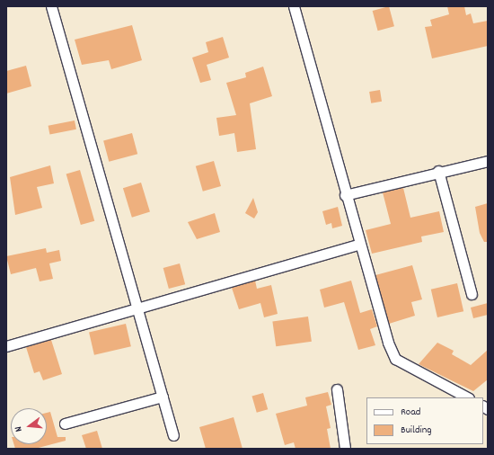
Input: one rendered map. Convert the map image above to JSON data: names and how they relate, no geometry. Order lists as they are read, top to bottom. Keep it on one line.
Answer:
{"legend":["Road","Building"],"north":"left"}
